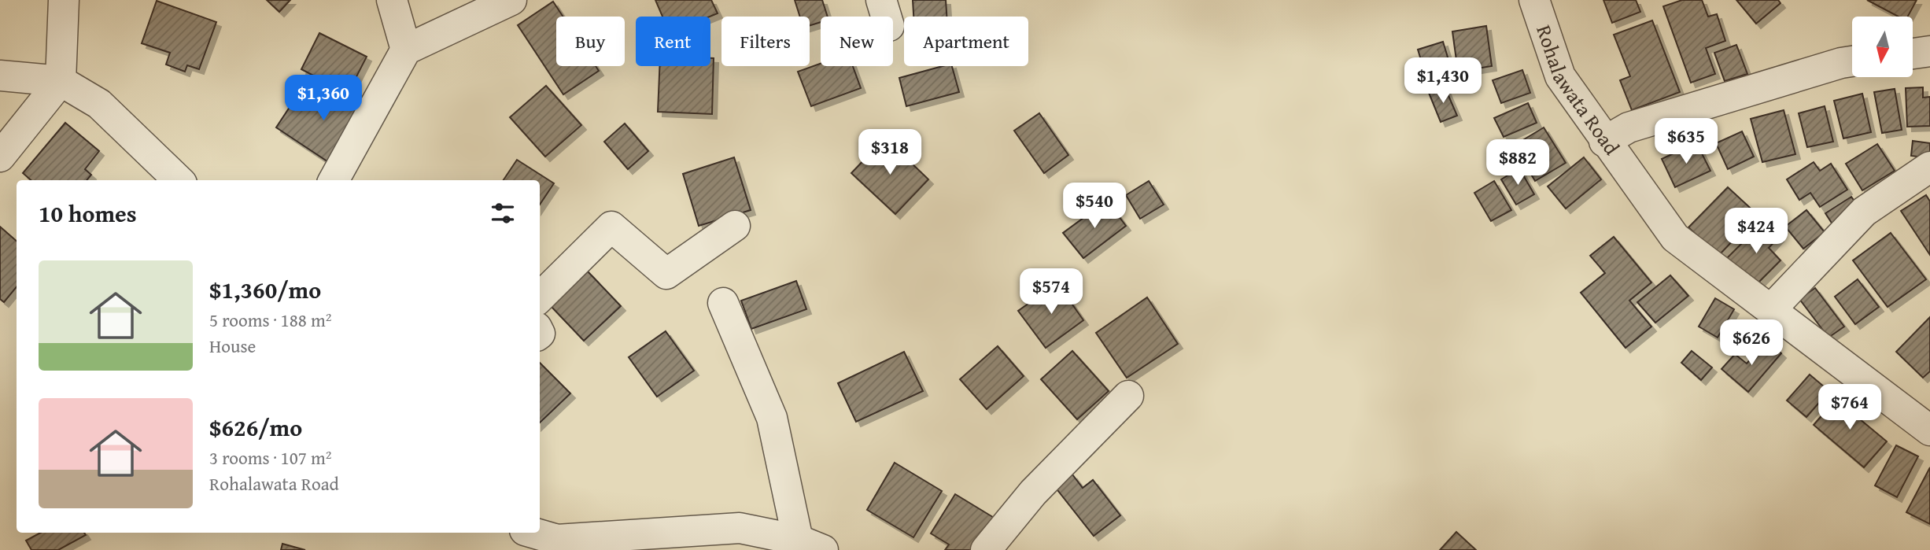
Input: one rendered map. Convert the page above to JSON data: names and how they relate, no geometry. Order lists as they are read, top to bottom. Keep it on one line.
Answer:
{"streets":{"street":["Rohalawata Road"]},"north":"bottom","page":{"chip":["Buy","Rent","Filters","New","Apartment"],"price":["$1,430","$1,360","$635","$318","$882","$540","$424","$574","$626","$764"],"heading":"10 homes","list":[{"name":"$1,360/mo","note":"5 rooms · 188 m² · House"},{"name":"$626/mo","note":"3 rooms · 107 m² · Rohalawata Road"}]}}
